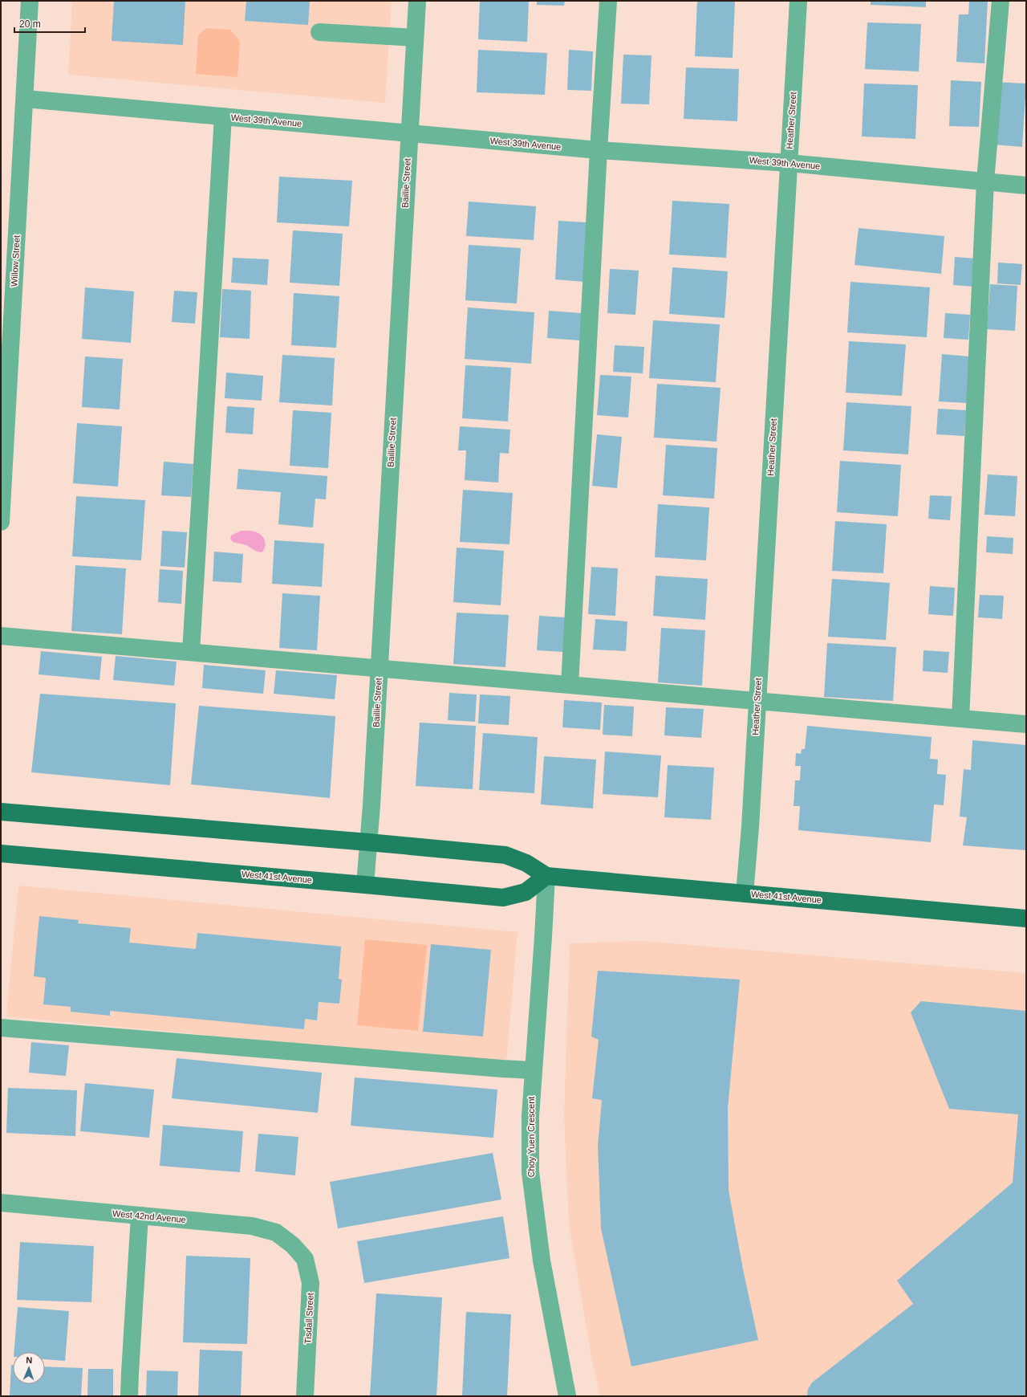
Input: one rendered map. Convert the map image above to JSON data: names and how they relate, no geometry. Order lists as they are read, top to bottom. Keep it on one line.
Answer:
{"streets":{"main road":["West 41st Avenue"],"street":["West 39th Avenue","Heather Street","Baillie Street","Willow Street","Choy Yuen Crescent","West 42nd Avenue","Tisdall Street"]},"crossings":[["West 39th Avenue","Heather Street"],["West 39th Avenue","Baillie Street"],["West 39th Avenue","Willow Street"],["Heather Street","West 41st Avenue"],["Baillie Street","West 41st Avenue"],["West 41st Avenue","Choy Yuen Crescent"],["West 42nd Avenue","Tisdall Street"]],"scale_bar":"20 m","north":"top"}
